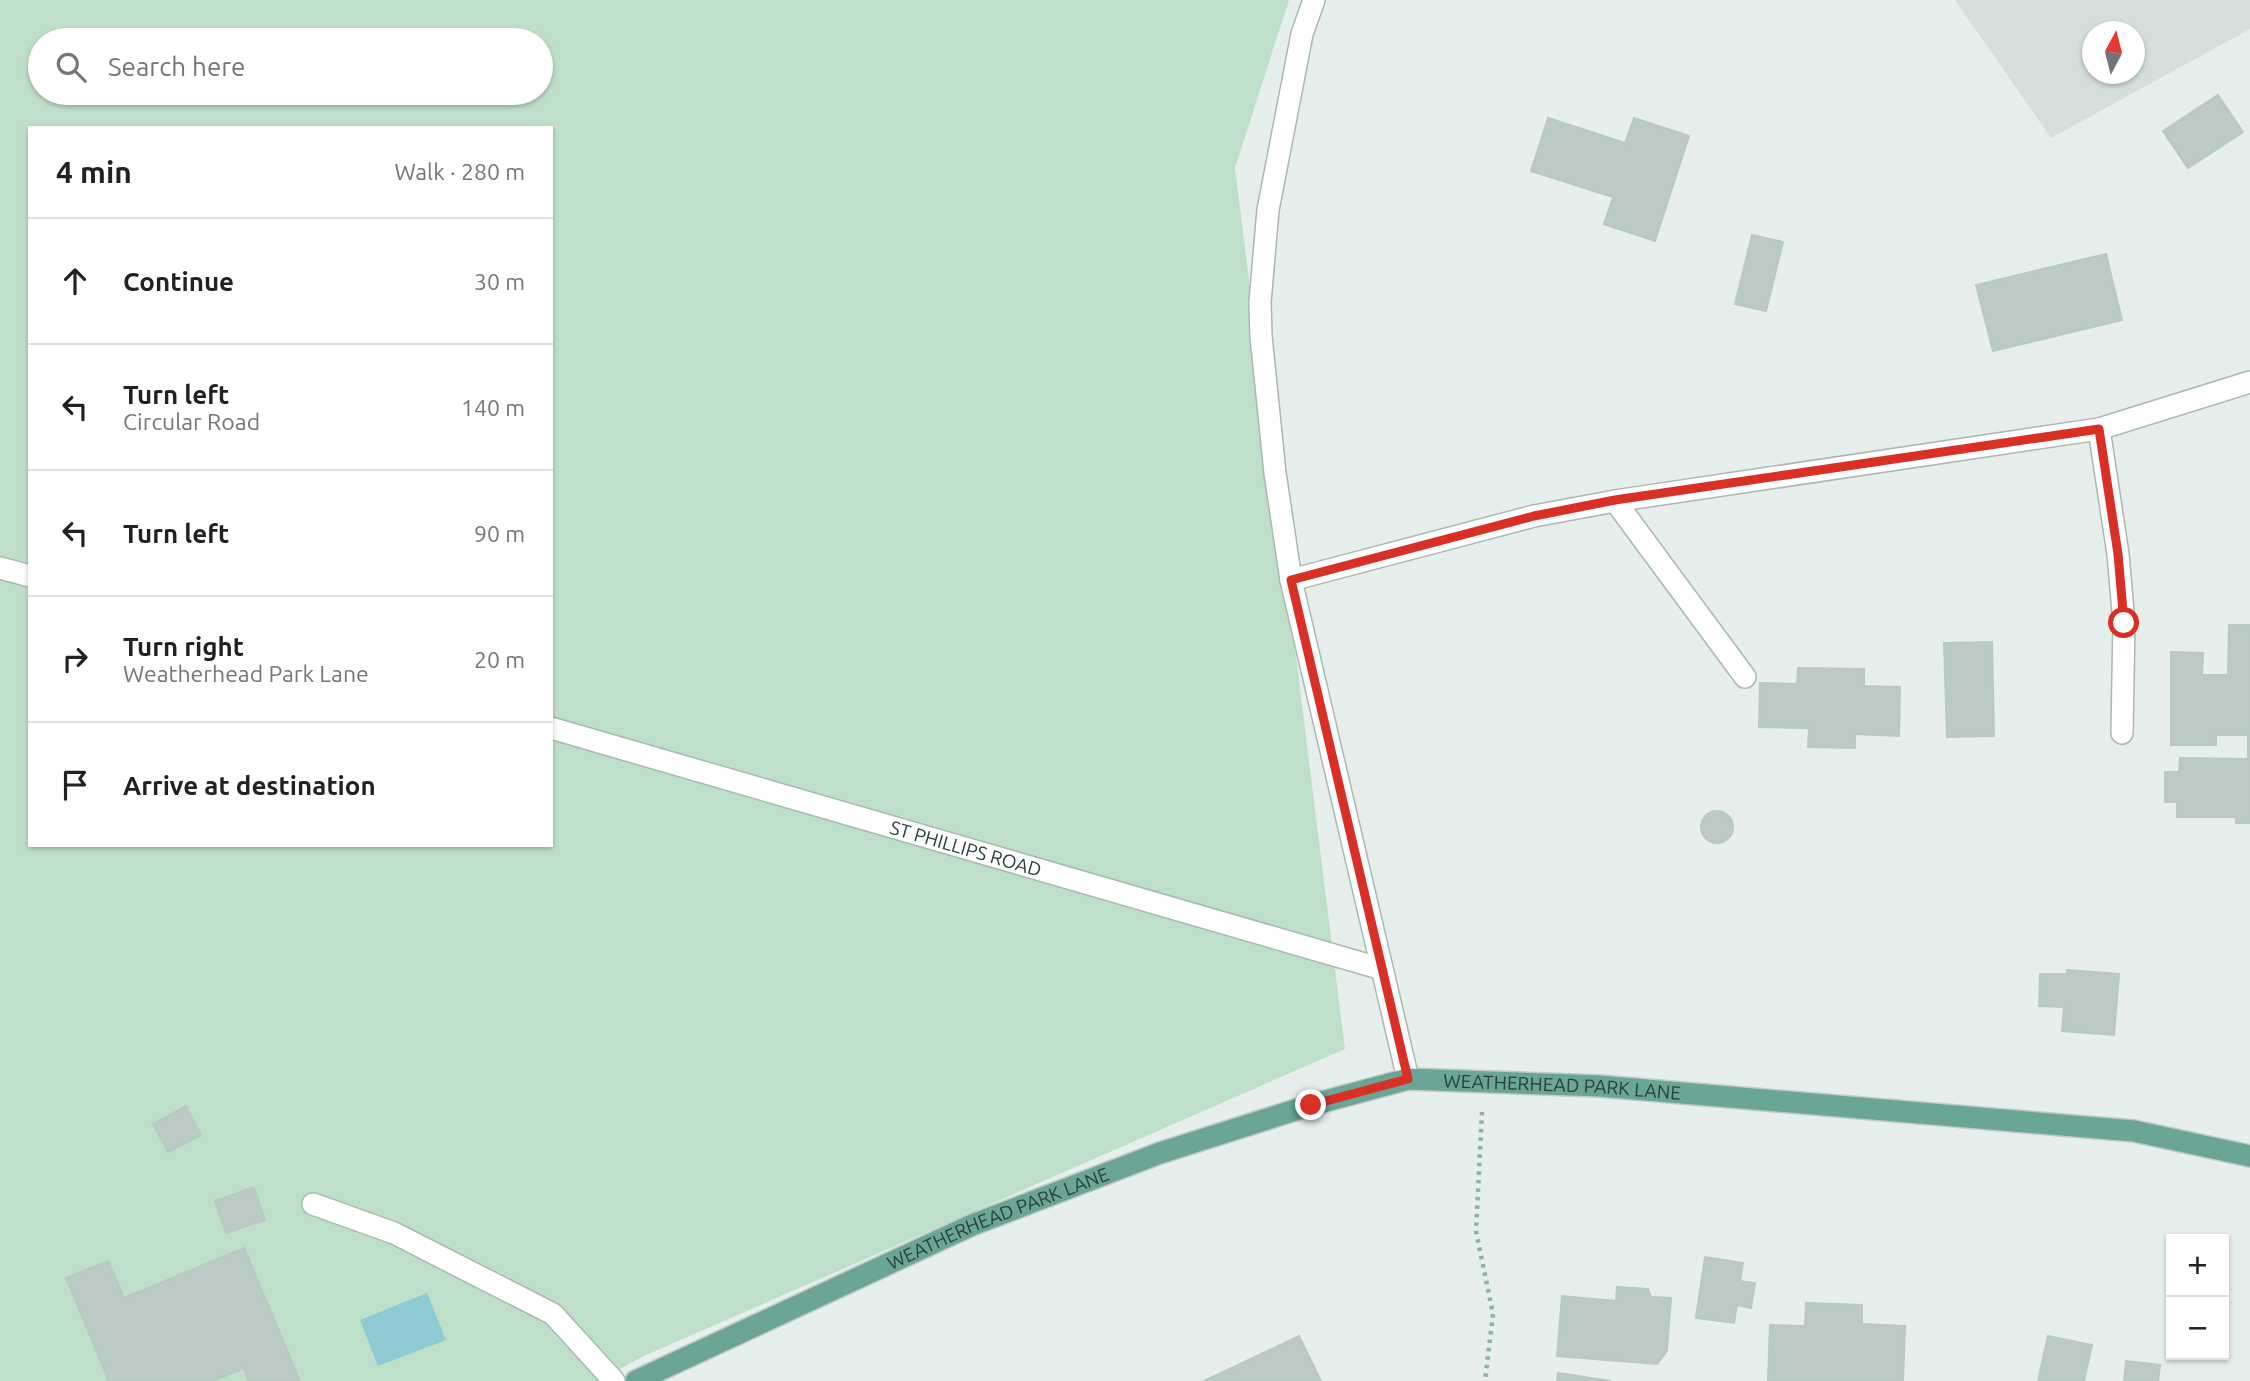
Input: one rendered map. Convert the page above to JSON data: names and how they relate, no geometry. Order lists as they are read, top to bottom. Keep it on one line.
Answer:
{"streets":{"main road":["WEATHERHEAD PARK LANE"],"street":["ST PHILLIPS ROAD"]},"north":"top","page":{"search":"Search here","heading":["4 min","Walk · 280 m"],"list":[["Continue","30 m"],["Turn left","Circular Road","140 m"],["Turn left","90 m"],["Turn right","Weatherhead Park Lane","20 m"],"Arrive at destination"],"map_buttons":["+","−"]}}
